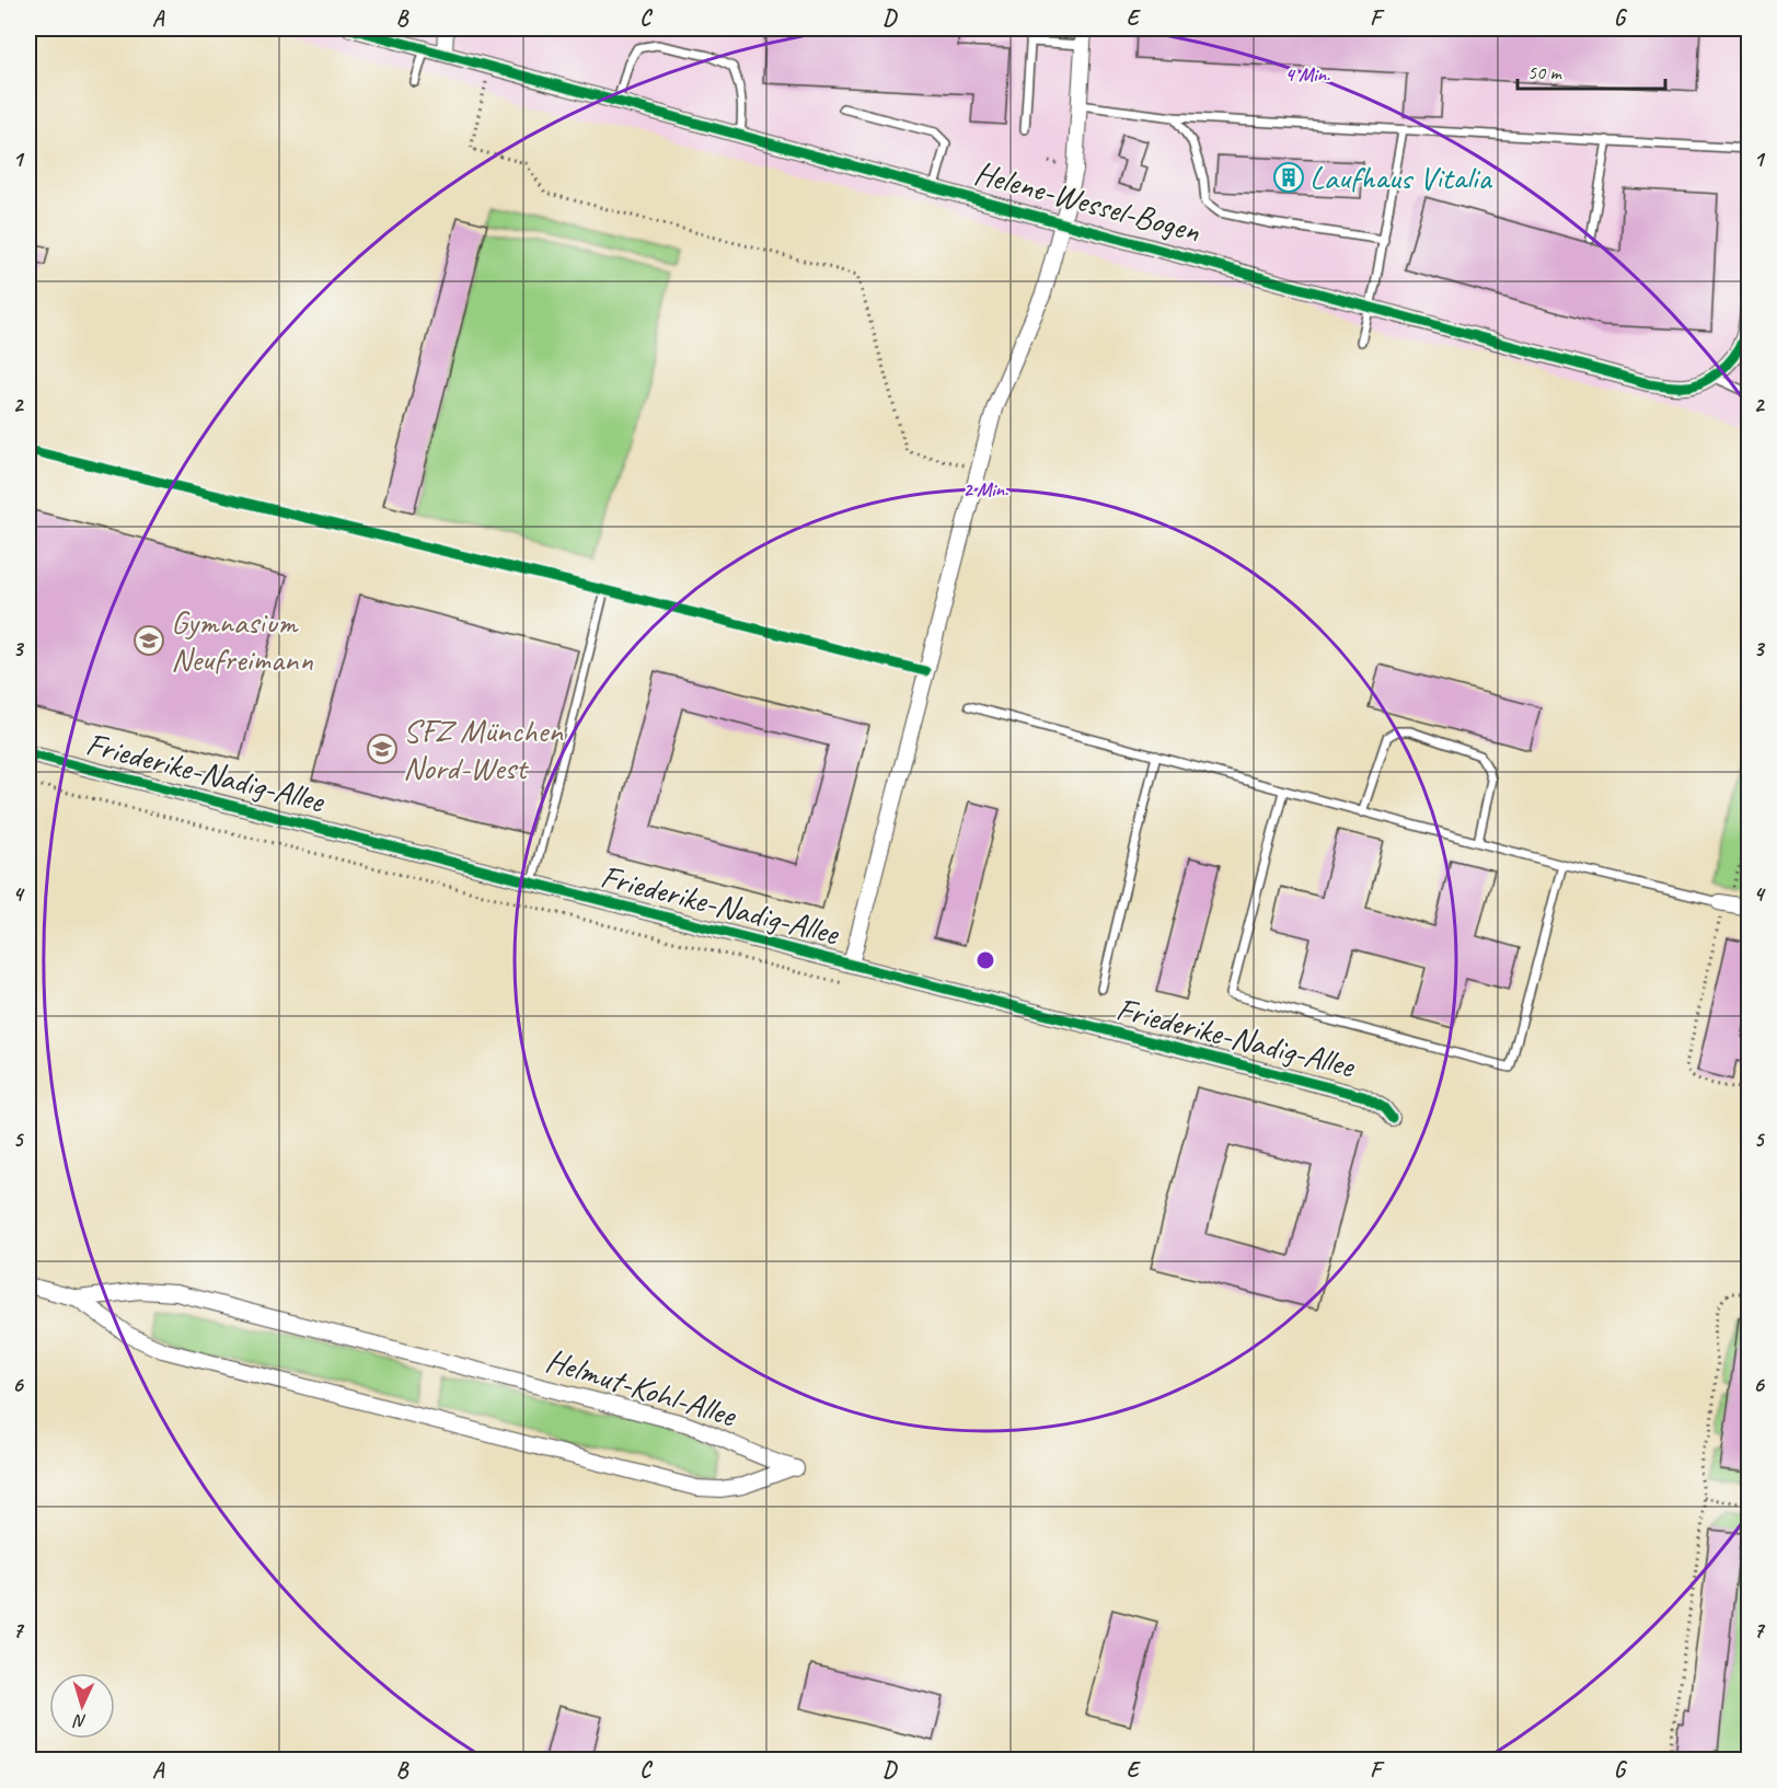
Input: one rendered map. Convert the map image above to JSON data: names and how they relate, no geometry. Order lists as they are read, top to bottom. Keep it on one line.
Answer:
{"streets":{"street":["Helene-Wessel-Bogen","Friederike-Nadig-Allee","Helmut-Kohl-Allee"]},"places":{"building":["Laufhaus Vitalia"],"school or university":["Gymnasium Neufreimann","SFZ München Nord-West"]},"scale_bar":"50 m","north":"bottom","grid":{"columns":["A","B","C","D","E","F","G"],"rows":["1","2","3","4","5","6","7"]},"rings":["4 Min.","2 Min."]}
